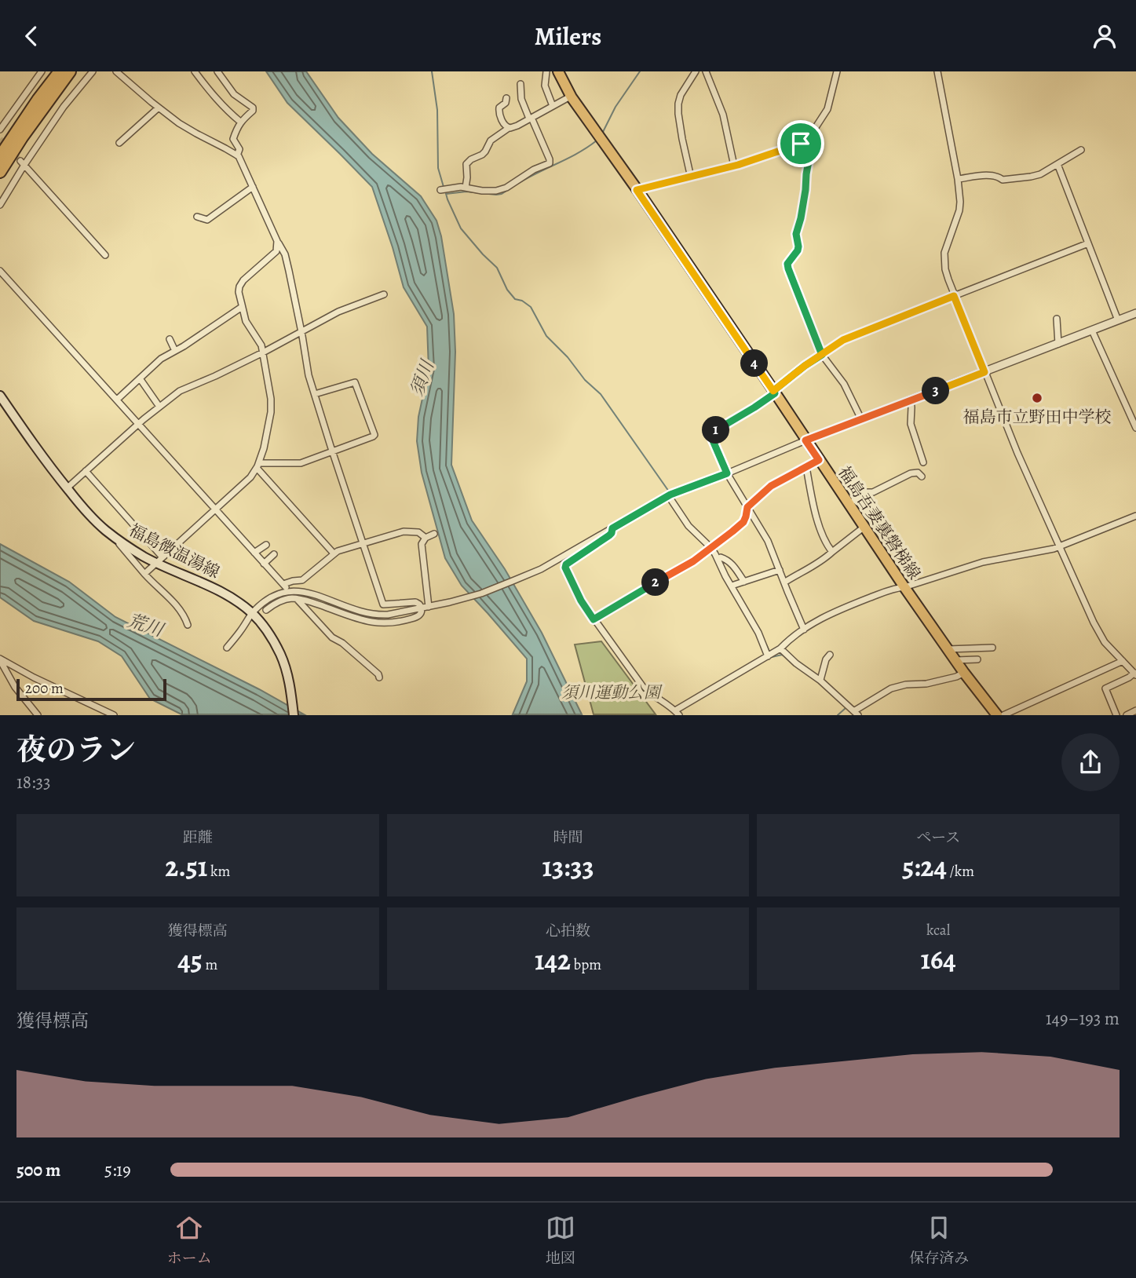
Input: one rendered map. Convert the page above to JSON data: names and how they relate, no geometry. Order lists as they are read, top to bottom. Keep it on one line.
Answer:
{"streets":{"main road":["福島吾妻裏磐梯線","福島微温湯線"]},"water":["須川","荒川"],"parks":["須川運動公園"],"places":["福島市立野田中学校"],"scale_bar":"200 m","page":{"header":"Milers","pins":["4","3","1","2"],"scale":"200 m","heading":["夜のラン","18:33"],"stats":[["距離","2.51 km"],["時間","13:33"],["ペース","5:24 /km"],["獲得標高","45 m"],["心拍数","142 bpm"],["kcal","164"]],"chart":["獲得標高","149–193 m"],"list":[{"name":"500 m","note":"5:19"}],"tabs":["ホーム","地図","保存済み"]}}
